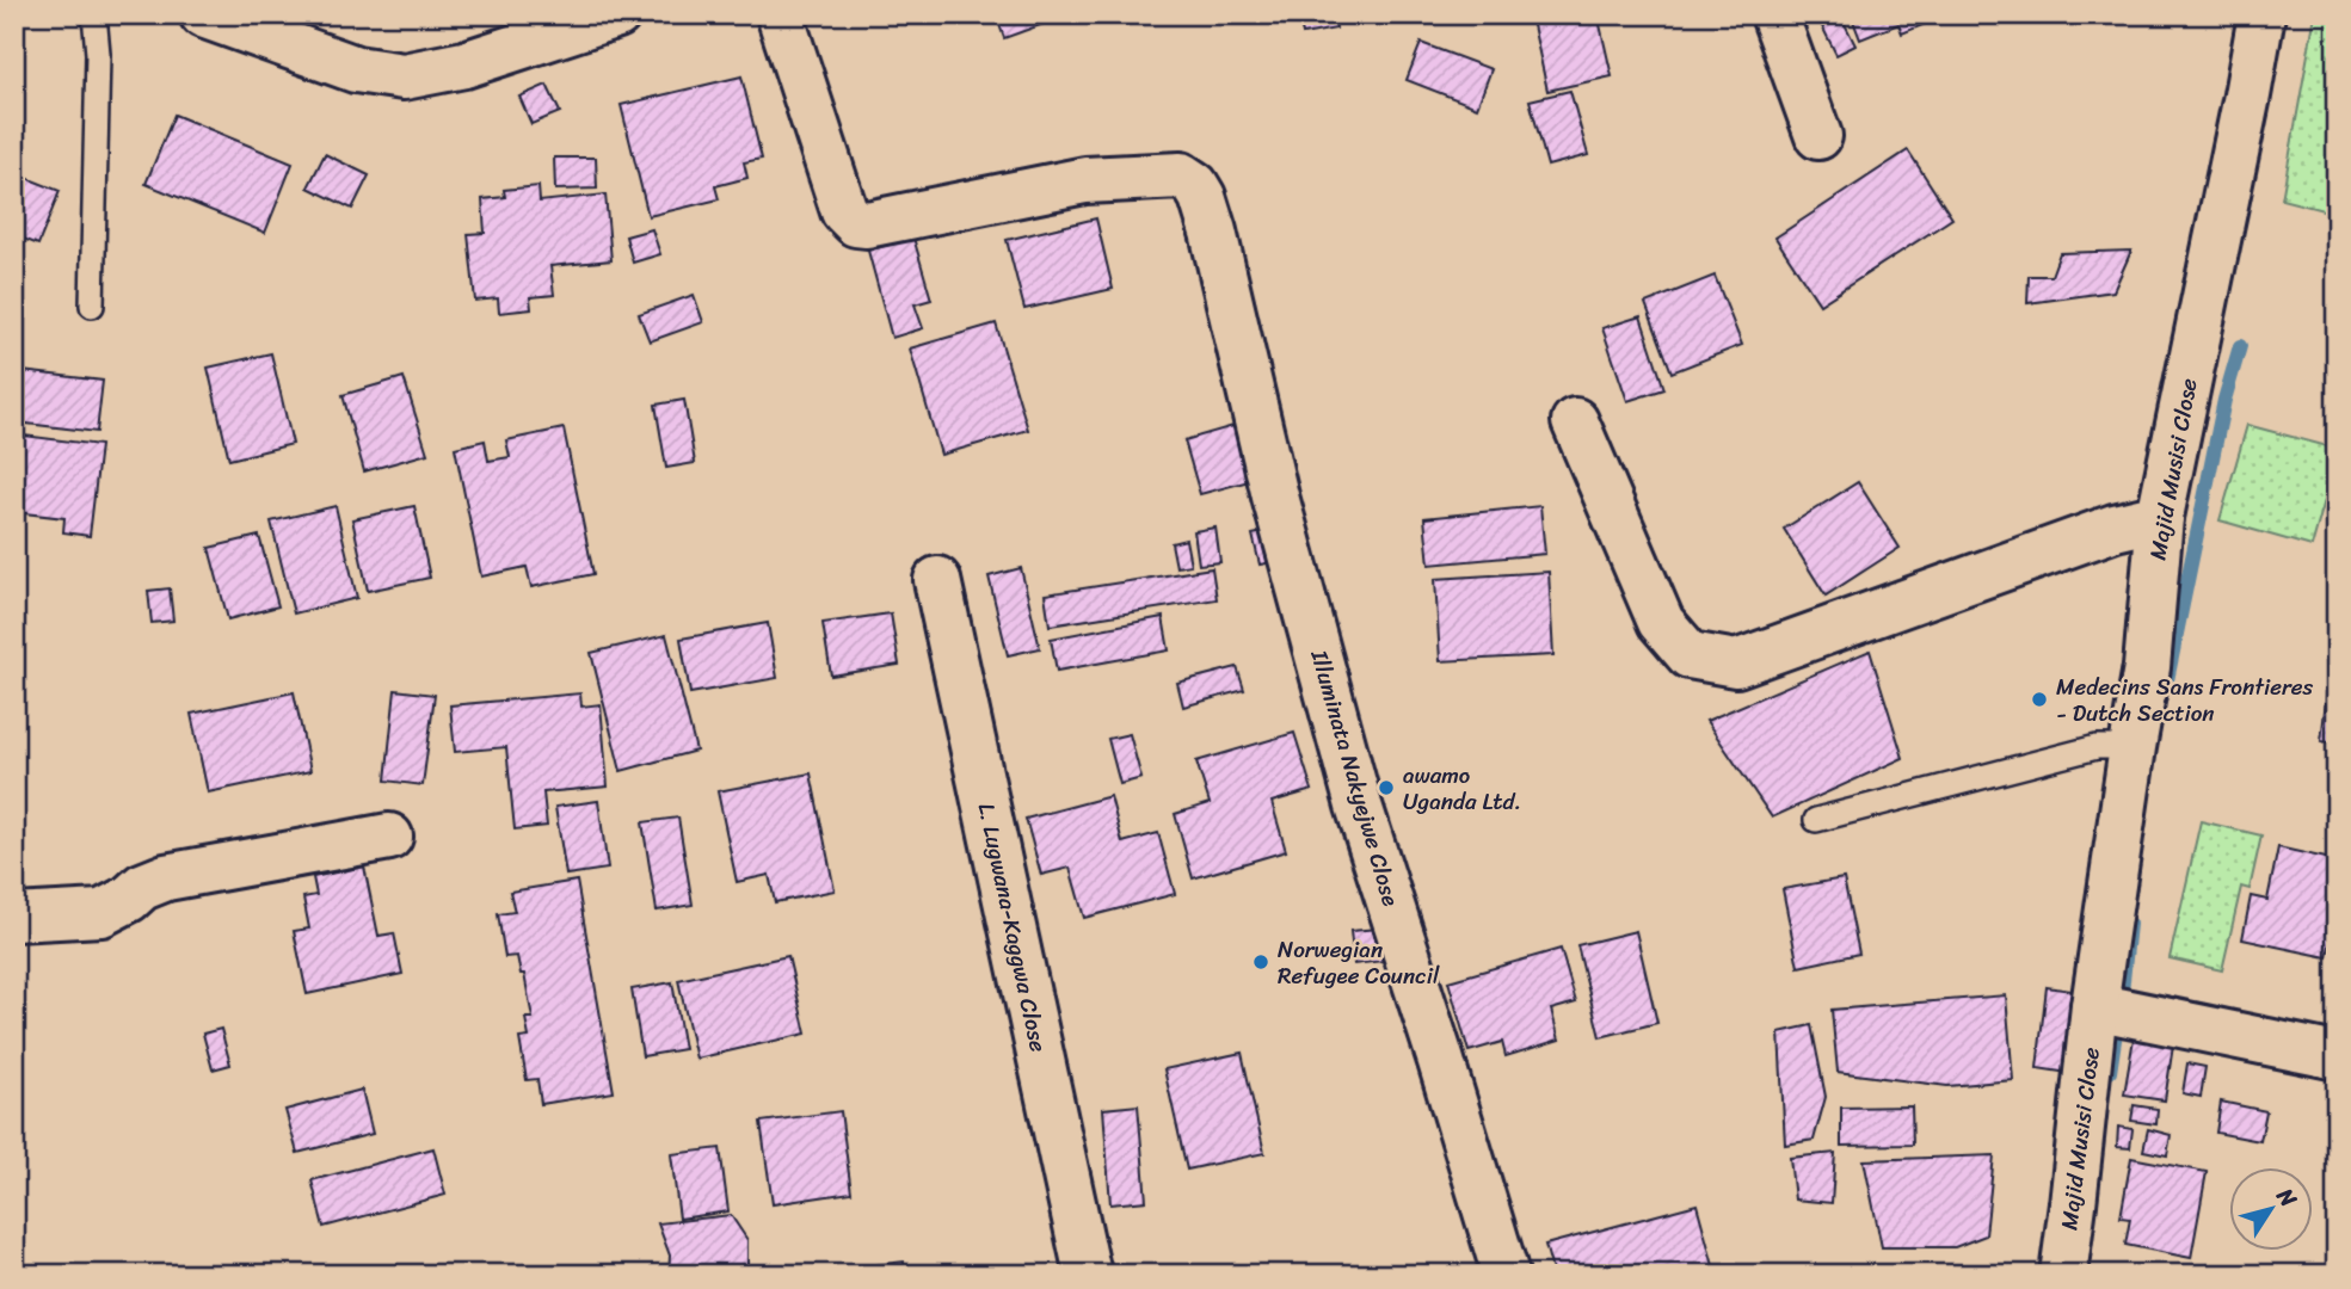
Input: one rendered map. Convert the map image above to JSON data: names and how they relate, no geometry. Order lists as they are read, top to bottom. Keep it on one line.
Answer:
{"streets":{"street":["Majid Musisi Close","Illuminata Nakyejwe Close","L. Lugwana-Kaggwa Close"]},"places":["Medecins Sans Frontieres - Dutch Section","awamo Uganda Ltd.","Norwegian Refugee Council"],"north":"top right"}
